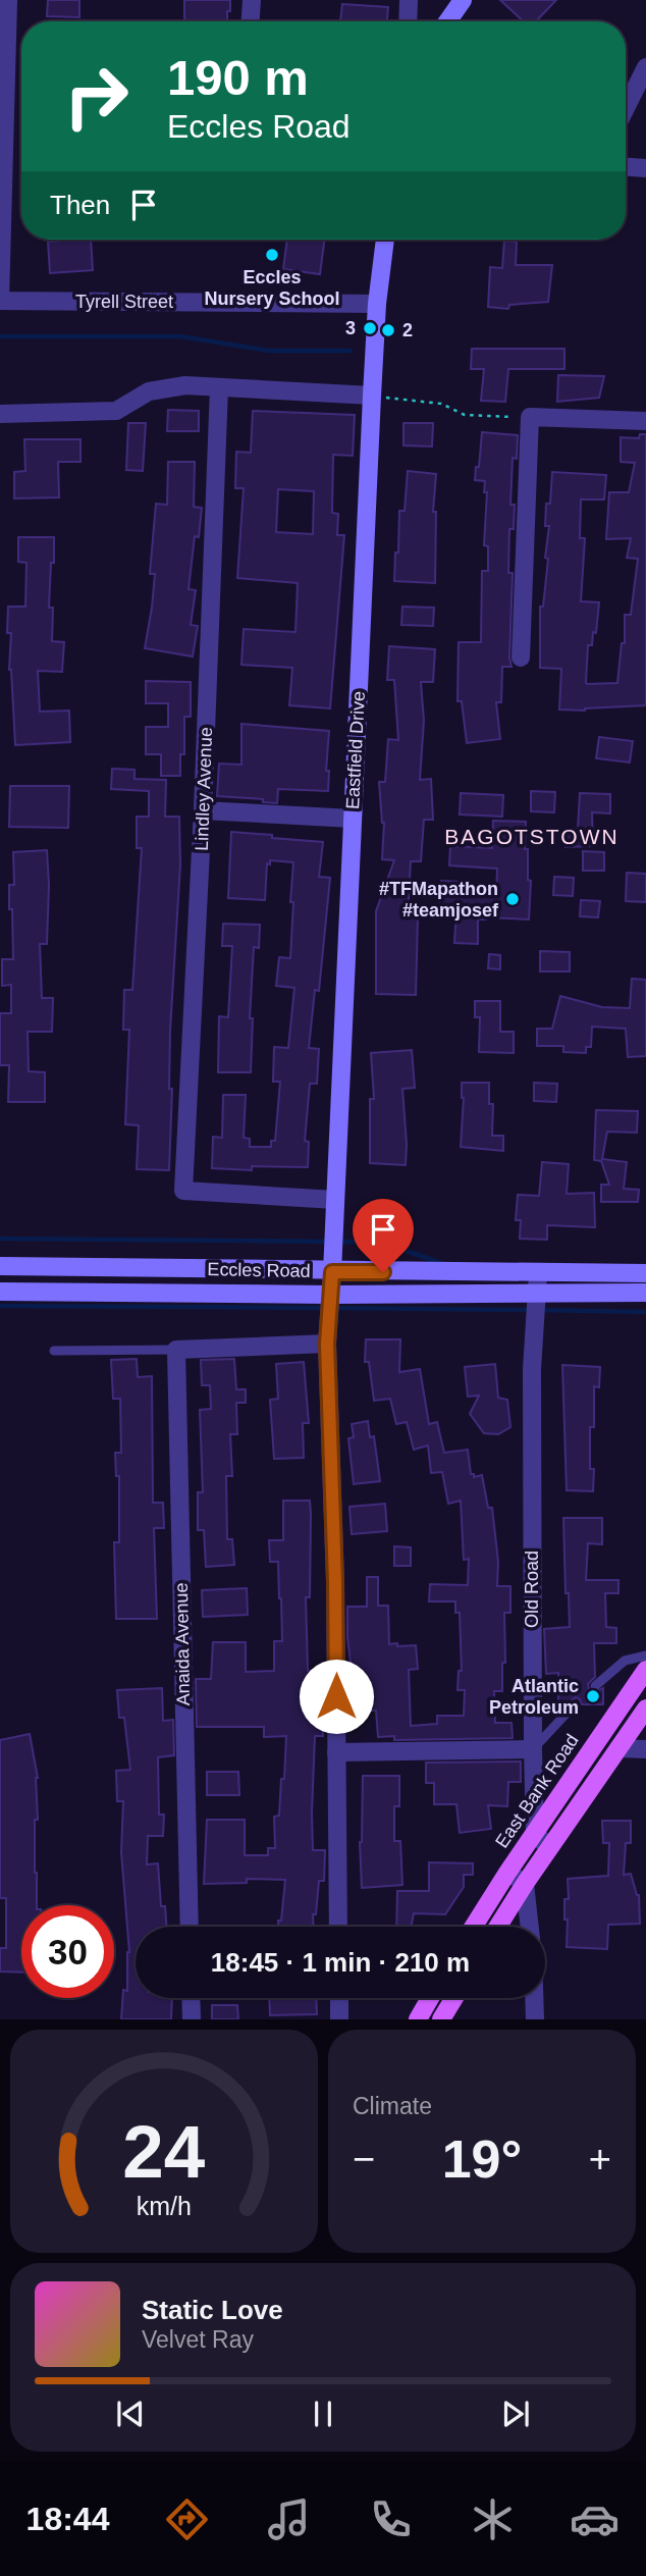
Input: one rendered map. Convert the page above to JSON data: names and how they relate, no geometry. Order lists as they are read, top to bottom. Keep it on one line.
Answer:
{"streets":{"main road":["East Bank Road"],"street":["Tyrell Street","Eastfield Drive","Lindley Avenue","Eccles Road","Old Road","Anaida Avenue"]},"crossings":[["Tyrell Street","Eastfield Drive"],["Eastfield Drive","Lindley Avenue"],["Eastfield Drive","Eccles Road"],["Eccles Road","Old Road"],["Old Road","East Bank Road"]],"districts":["BAGOTSTOWN"],"places":["Eccles Nursery School","3","2","#TFMapathon #teamjosef","Atlantic Petroleum"],"page":{"turn":["190 m","Eccles Road"],"then":"Then","limit":"30","trip":"18:45 · 1 min · 210 m","tile":"Climate","heat":["−","19°","+"],"song":["Static Love","Velvet Ray"],"tabs":"18:44","gauge":["24","km/h"]}}
